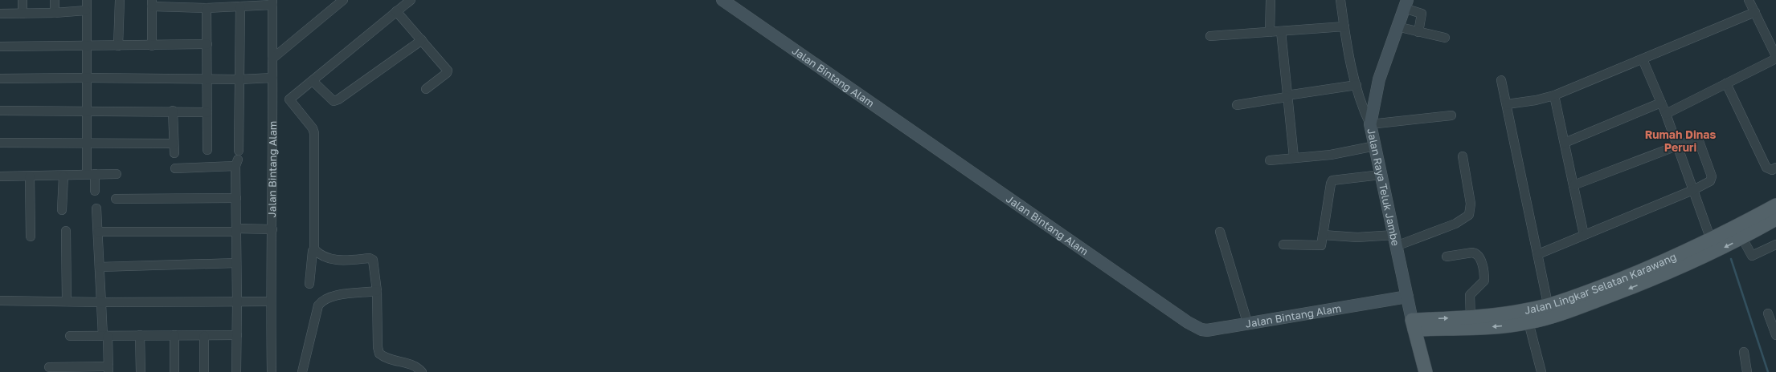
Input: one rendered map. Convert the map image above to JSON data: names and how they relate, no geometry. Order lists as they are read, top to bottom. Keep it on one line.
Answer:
{"streets":{"main road":["Jalan Lingkar Selatan Karawang"],"street":["Jalan Bintang Alam","Jalan Raya Teluk Jambe"]},"crossings":[["Jalan Bintang Alam","Jalan Raya Teluk Jambe"],["Jalan Raya Teluk Jambe","Jalan Lingkar Selatan Karawang"]],"districts":["Rumah Dinas Peruri"]}
